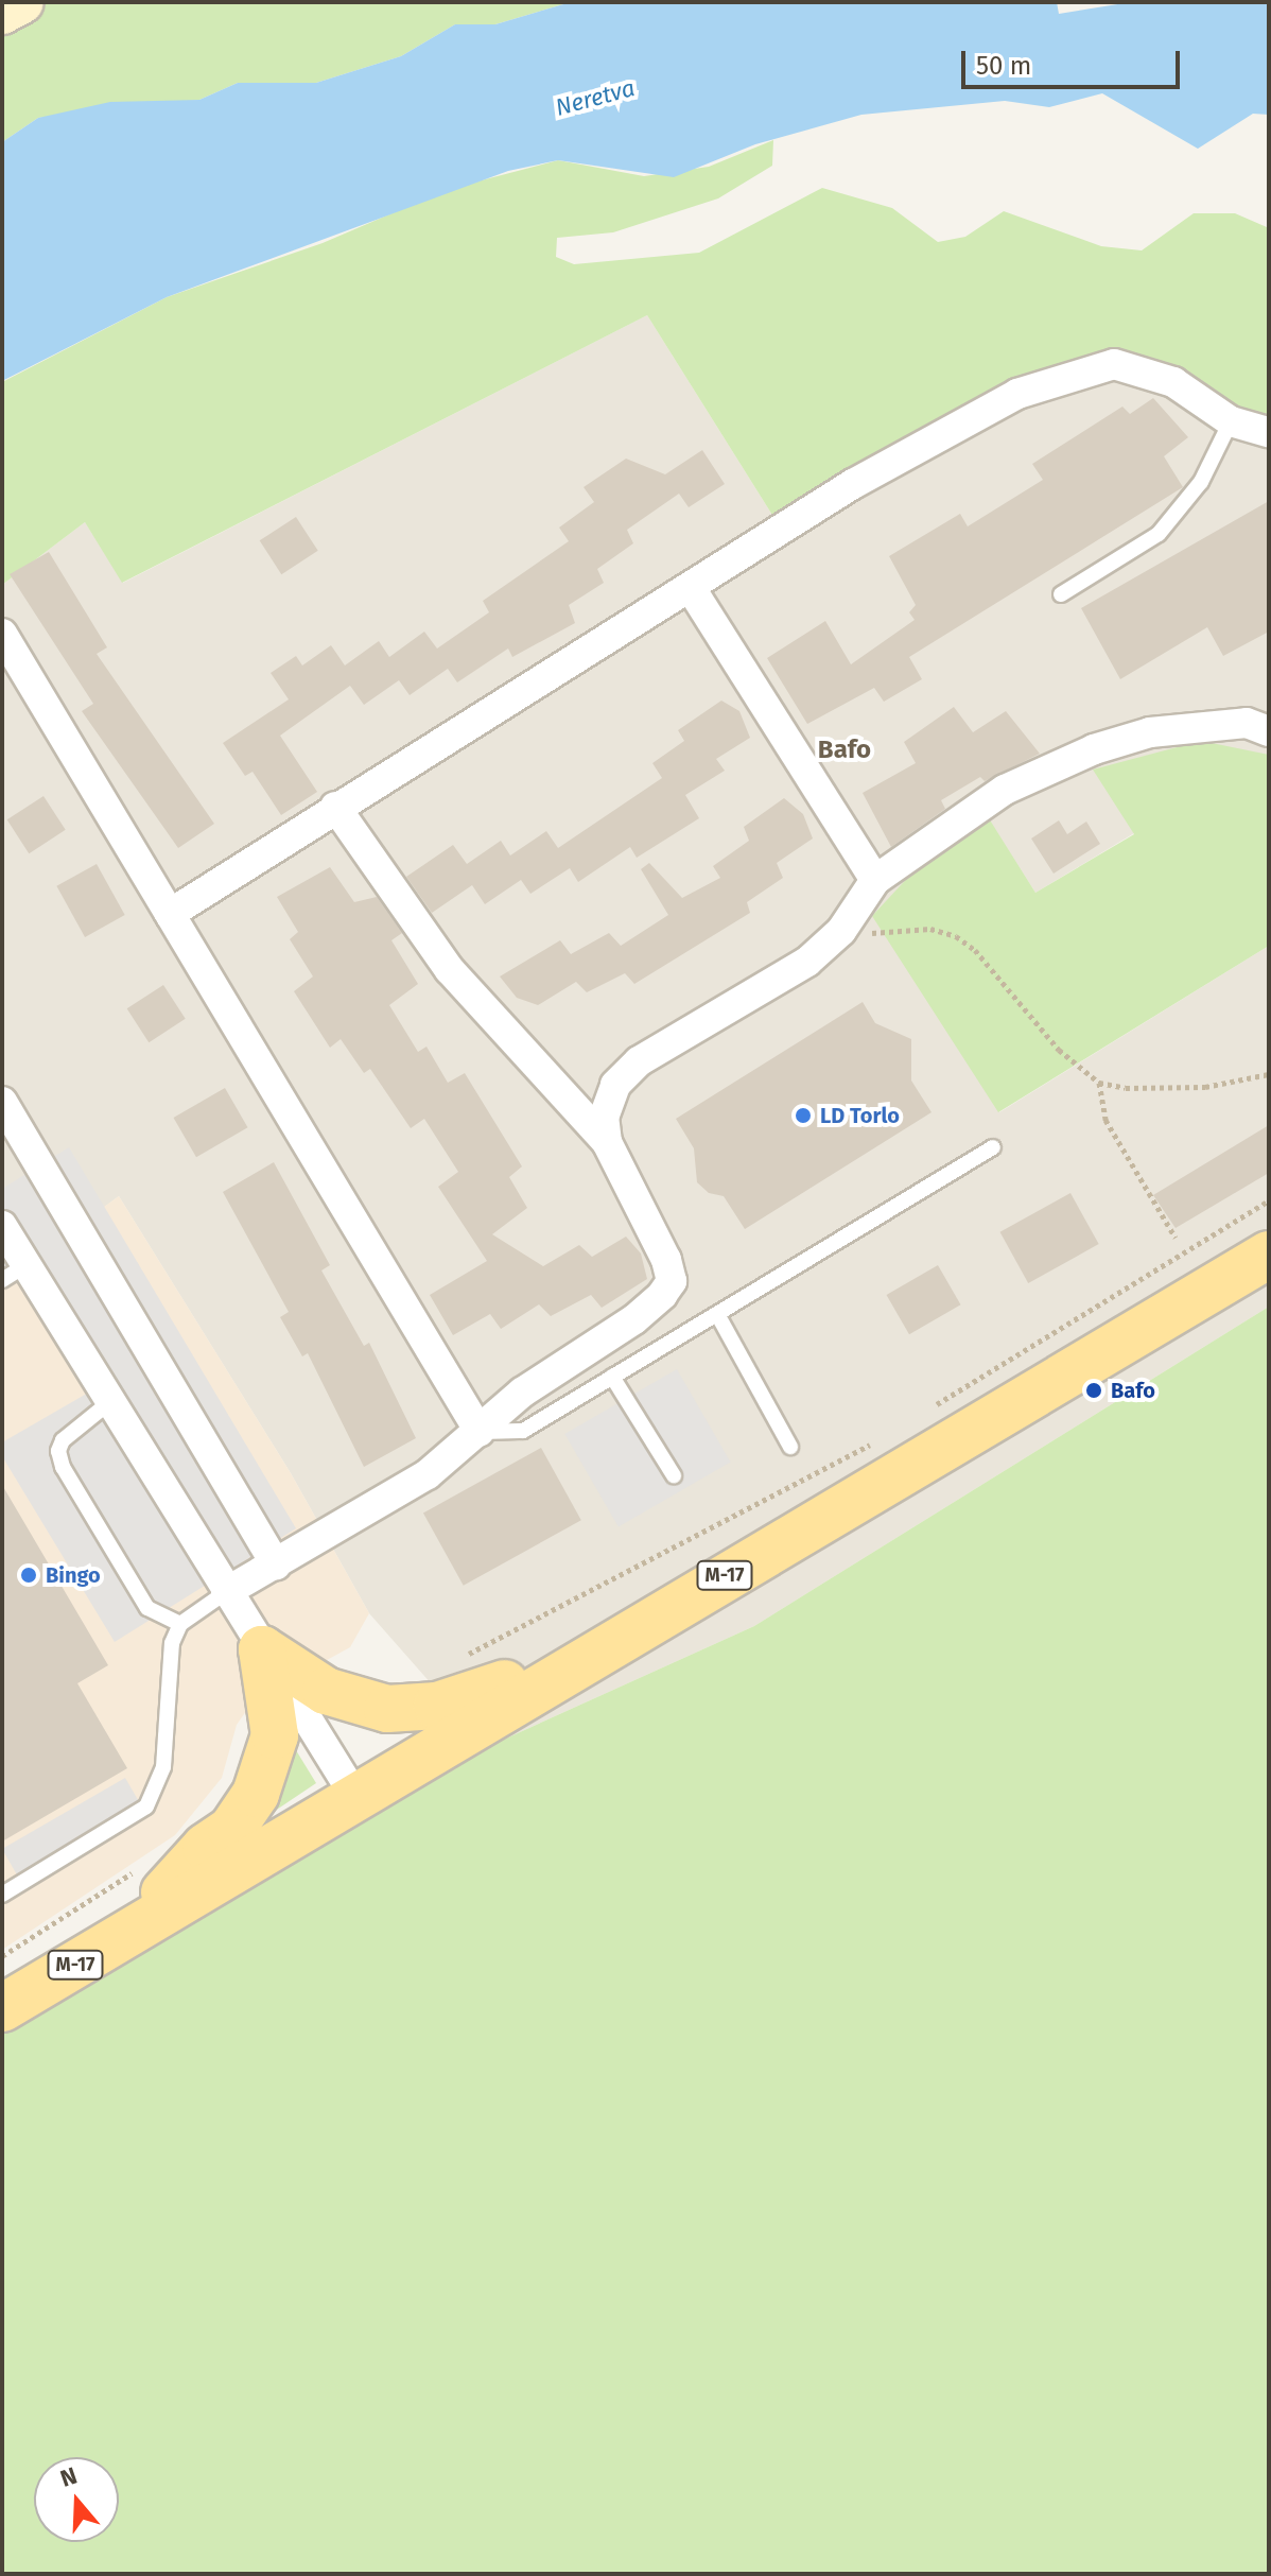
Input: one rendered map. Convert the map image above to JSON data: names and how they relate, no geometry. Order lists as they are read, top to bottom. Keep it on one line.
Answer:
{"streets":{"main road":["M-17"]},"districts":["Bafo"],"water":["Neretva"],"places":["LD Torlo","Bafo","Bingo"],"scale_bar":"50 m","north":"top"}
